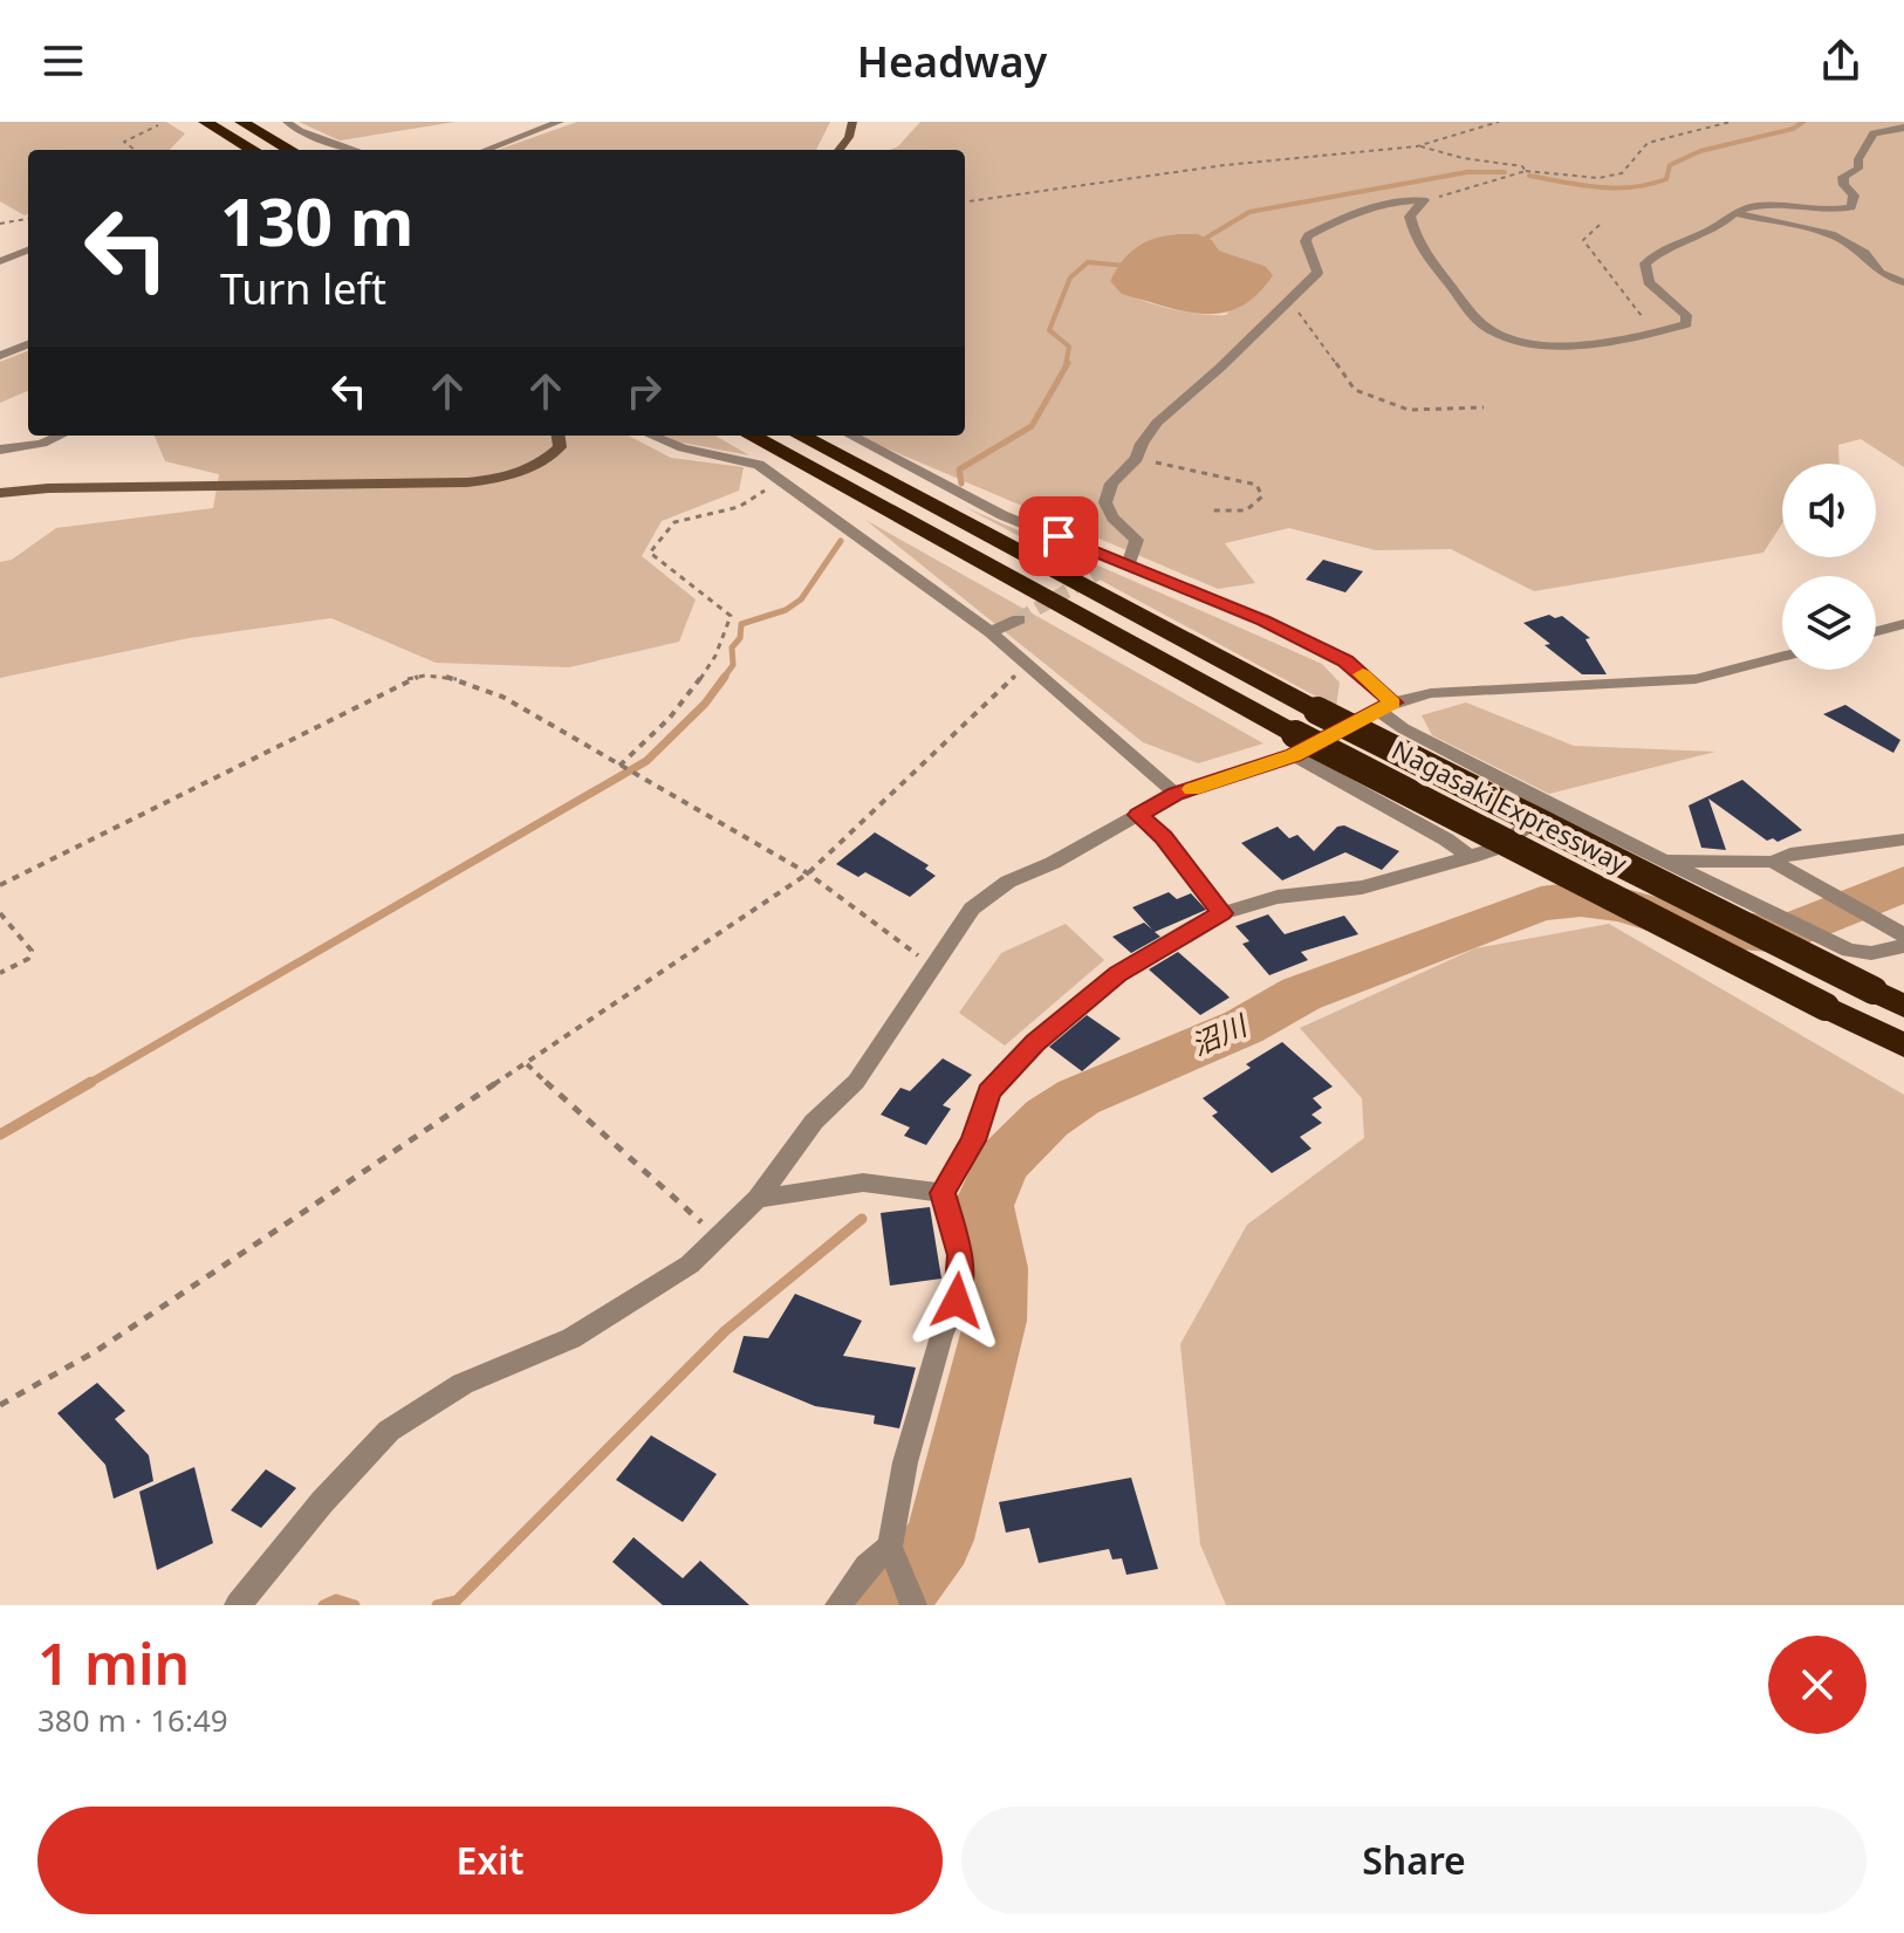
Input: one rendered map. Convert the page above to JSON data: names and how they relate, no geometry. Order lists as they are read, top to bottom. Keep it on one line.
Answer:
{"streets":{"highway":["Nagasaki Expressway"]},"water":["沼川"],"page":{"header":"Headway","turn":["130 m","Turn left"],"heading":["1 min","380 m · 16:49"],"buttons":["Exit","Share"]}}
